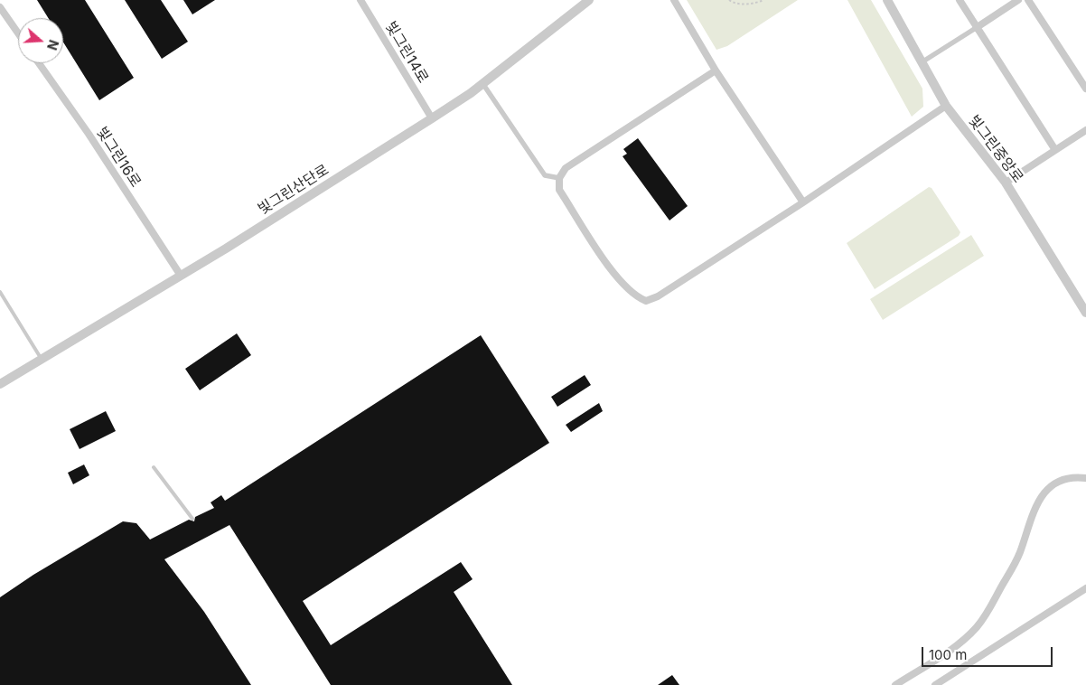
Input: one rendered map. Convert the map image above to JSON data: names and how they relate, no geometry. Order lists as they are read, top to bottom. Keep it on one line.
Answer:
{"streets":{"street":["빛그린14로","빛그린중앙로","빛그린16로","빛그린산단로"]},"crossings":[["빛그린14로","빛그린산단로"],["빛그린16로","빛그린산단로"]],"scale_bar":"100 m","north":"right"}
